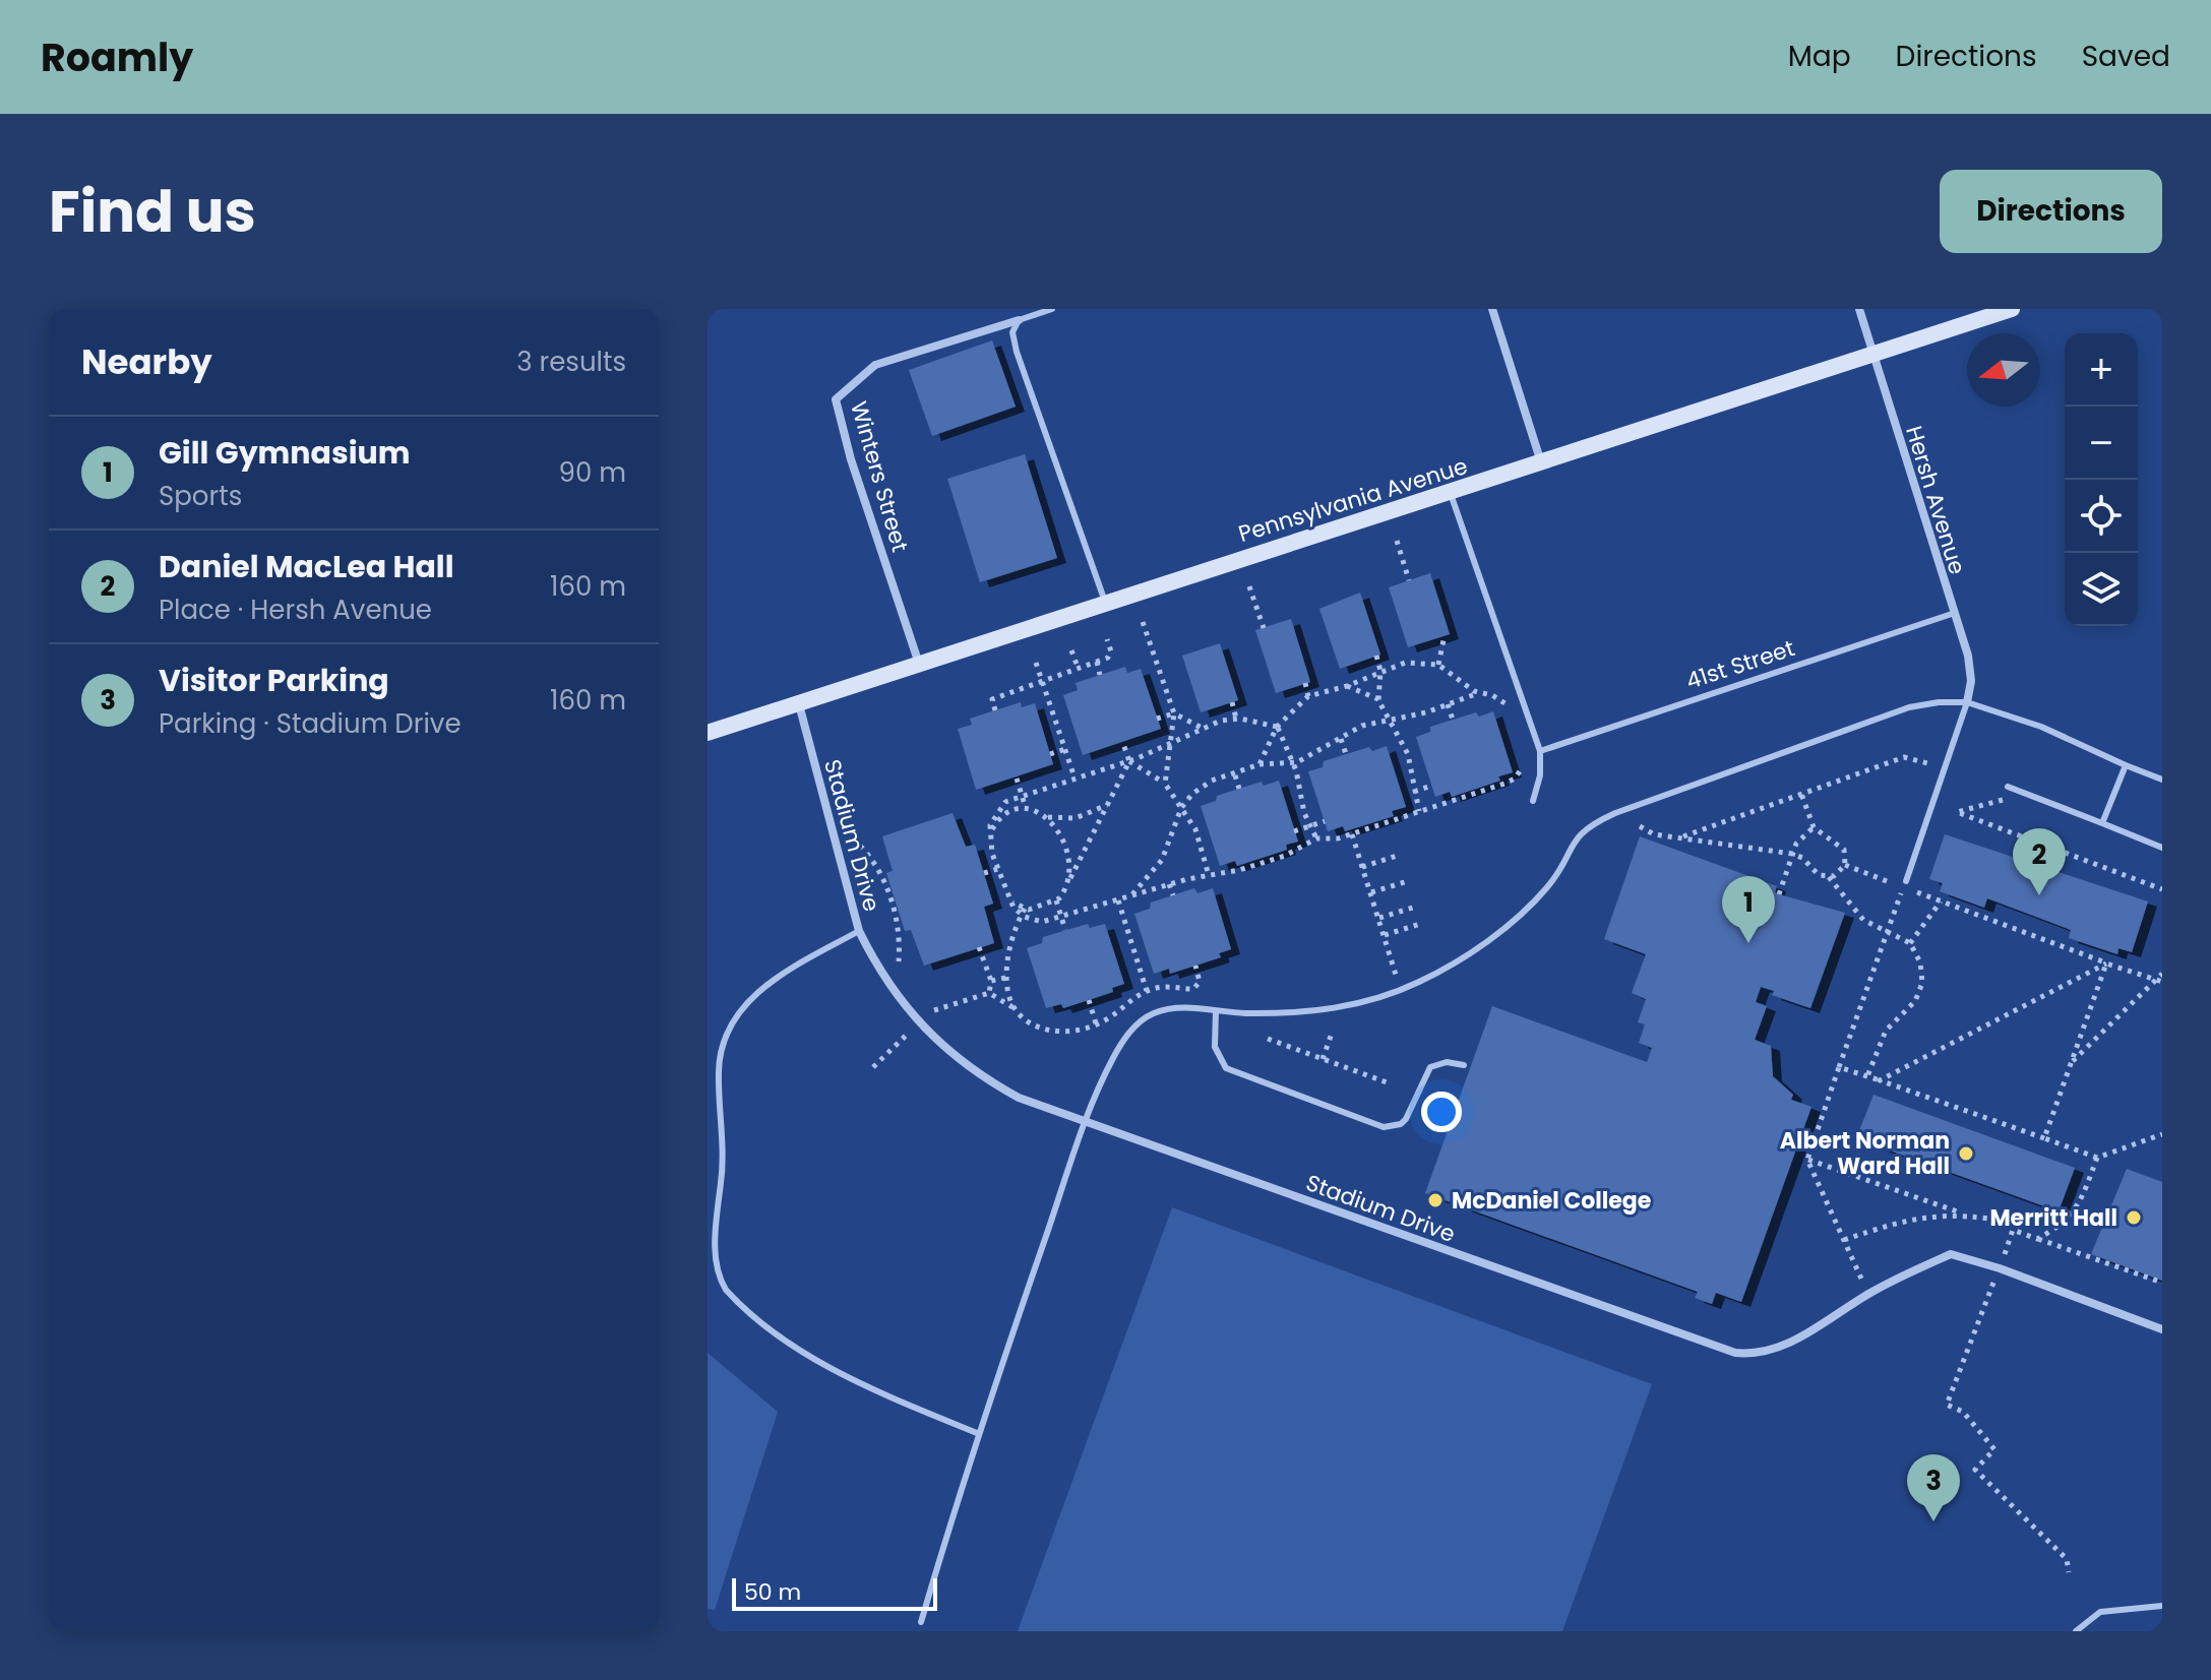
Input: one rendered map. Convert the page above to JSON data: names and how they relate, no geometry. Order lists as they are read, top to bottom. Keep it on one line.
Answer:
{"streets":{"main road":["Pennsylvania Avenue"],"street":["Winters Street","Hersh Avenue","Stadium Drive"],"lane":["41st Street"]},"crossings":[["Winters Street","Pennsylvania Avenue"],["Pennsylvania Avenue","Hersh Avenue"],["Pennsylvania Avenue","Stadium Drive"],["Hersh Avenue","41st Street"]],"places":["Albert Norman Ward Hall","McDaniel College","Merritt Hall"],"scale_bar":"50 m","north":"left","page":{"header":"Roamly","nav":["Map","Directions","Saved"],"title":"Find us","buttons":"Directions","heading":["Nearby","3 results"],"map_buttons":["+","−"],"list":[{"mark":"1","name":"Gill Gymnasium","note":"Sports","value":"90 m"},{"mark":"2","name":"Daniel MacLea Hall","note":"Place · Hersh Avenue","value":"160 m"},{"mark":"3","name":"Visitor Parking","note":"Parking · Stadium Drive","value":"160 m"}],"pins":["2","1","3"],"scale":"50 m"}}
